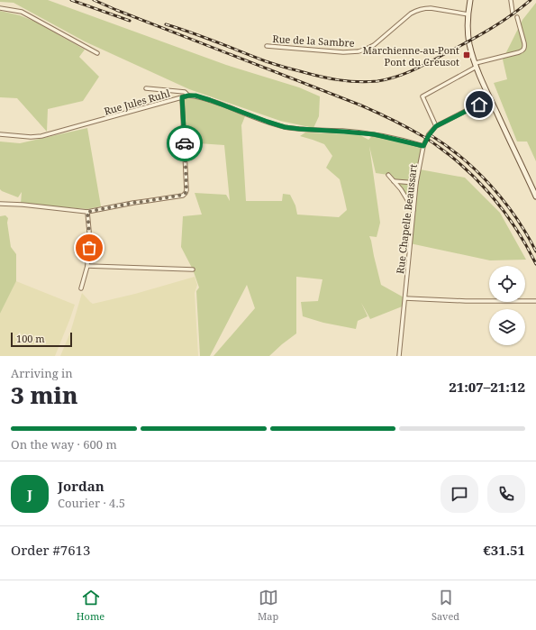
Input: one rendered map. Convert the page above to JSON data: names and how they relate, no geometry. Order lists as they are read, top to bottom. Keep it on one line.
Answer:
{"streets":{"street":["Rue de la Sambre","Rue Jules Ruhl","Rue Chapelle Beaussart"]},"crossings":[["Rue Jules Ruhl","Rue Chapelle Beaussart"]],"places":{"transit":["Marchienne-au-Pont Pont du Creusot"]},"scale_bar":"100 m","page":{"scale":"100 m","heading":["3 min","Arriving in","21:07–21:12"],"panel":["Jordan","Courier · 4.5","Order #7613","€31.51"],"bar":"On the way · 600 m","round":"J","tabs":["Home","Map","Saved"]}}
